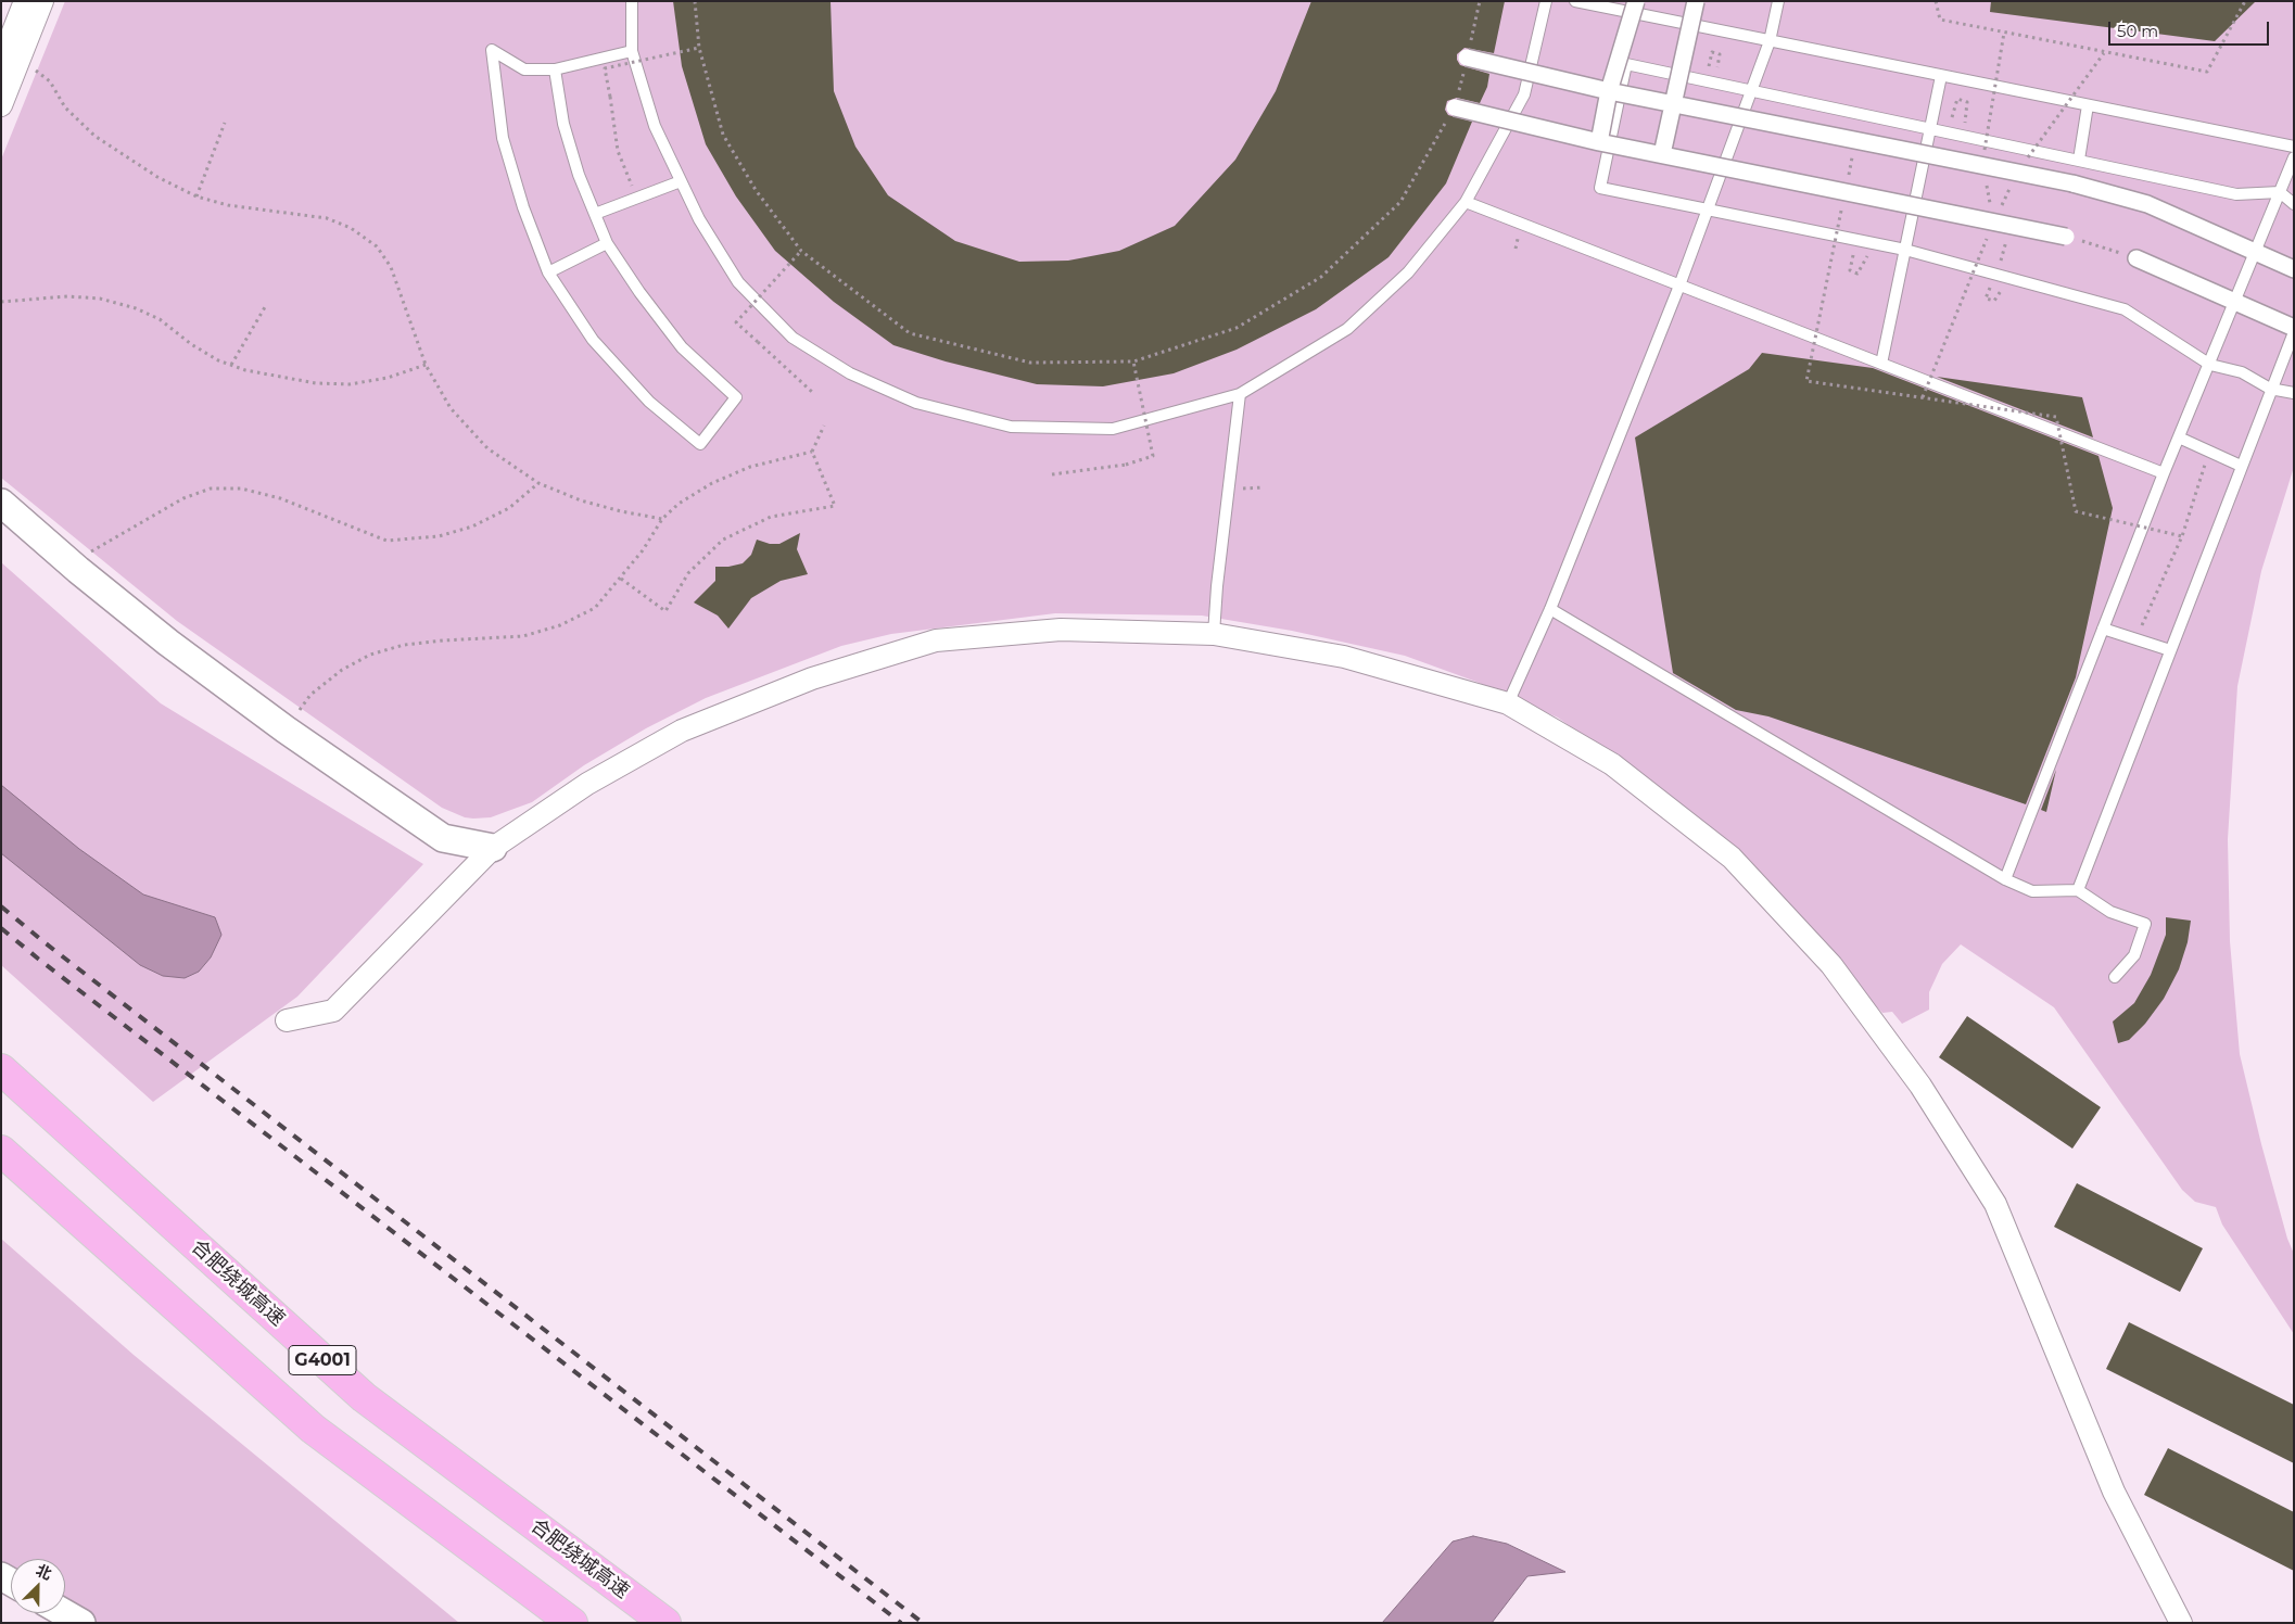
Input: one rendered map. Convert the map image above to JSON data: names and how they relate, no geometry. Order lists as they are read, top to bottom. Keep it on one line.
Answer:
{"streets":{"highway":["合肥绕城高速","G4001"]},"scale_bar":"50 m","north":"top right"}
